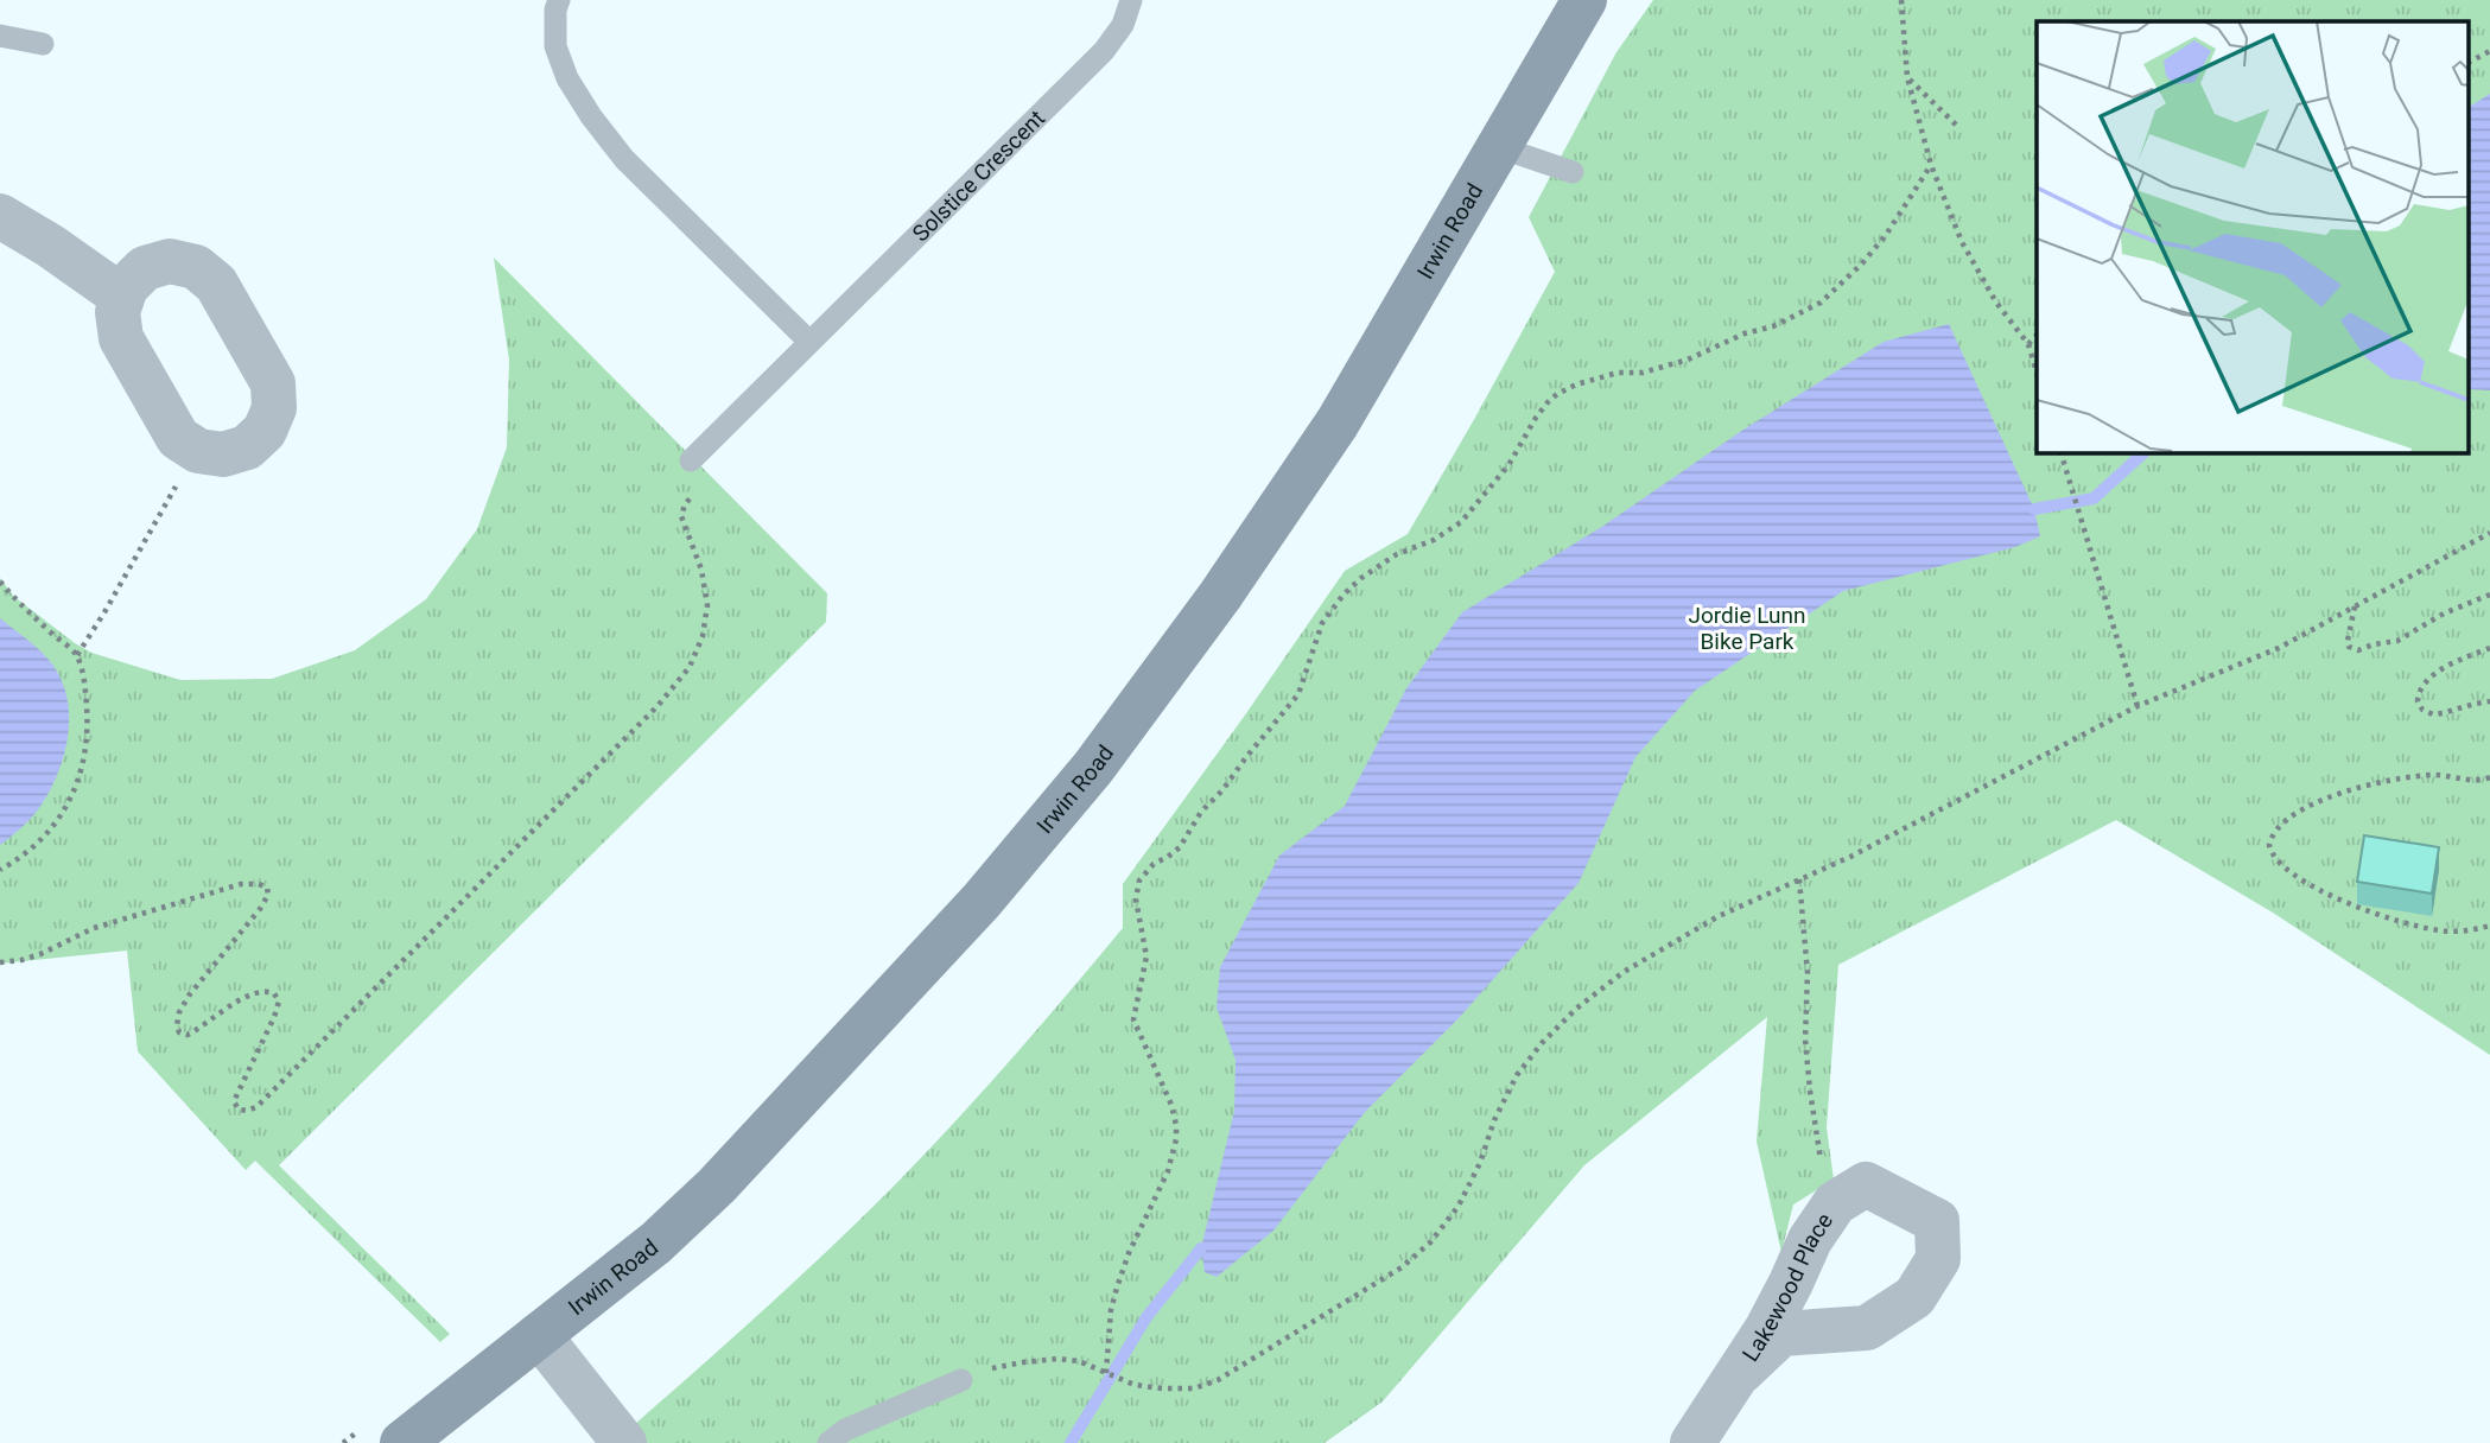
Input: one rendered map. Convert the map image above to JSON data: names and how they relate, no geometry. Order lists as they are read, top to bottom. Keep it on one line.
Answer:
{"streets":{"street":["Irwin Road","Lakewood Place"],"lane":["Solstice Crescent"]},"parks":["Jordie Lunn Bike Park"]}
